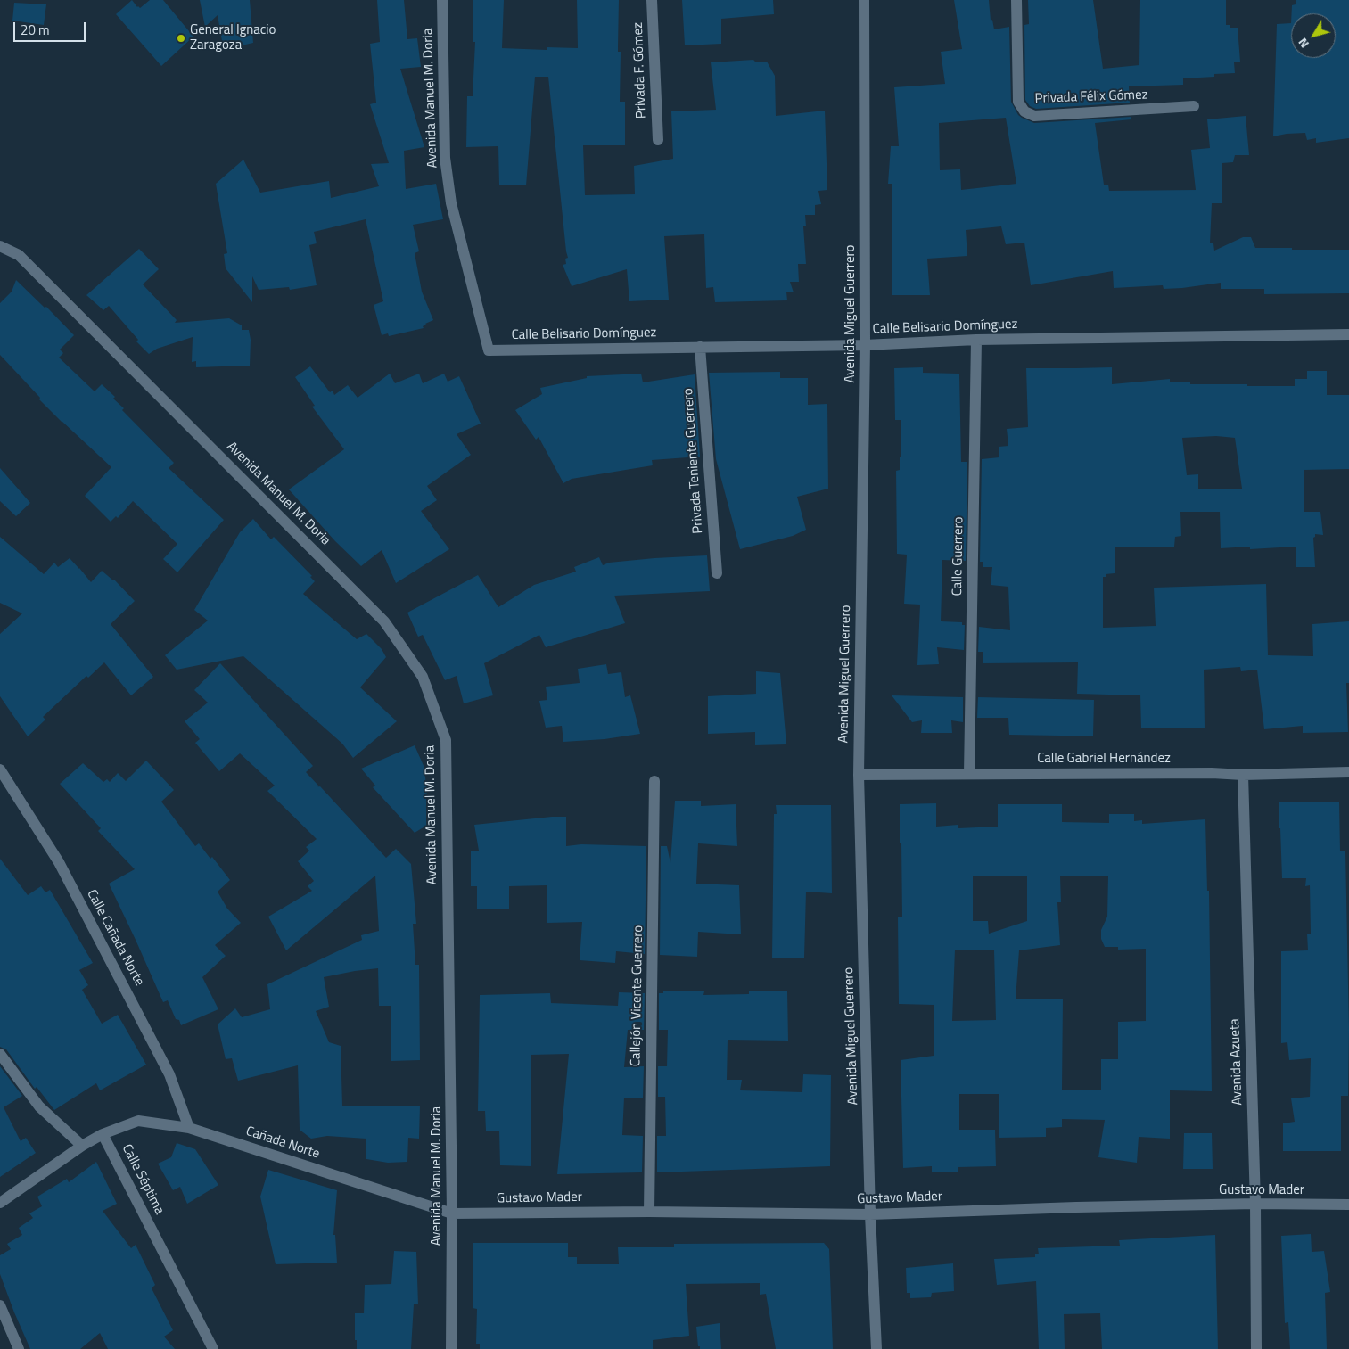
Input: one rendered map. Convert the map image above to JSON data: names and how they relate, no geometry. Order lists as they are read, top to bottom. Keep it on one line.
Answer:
{"streets":{"street":["Privada F. Gómez","Privada Félix Gómez","Avenida Manuel M. Doria","Avenida Miguel Guerrero","Calle Belisario Domínguez","Privada Teniente Guerrero","Calle Guerrero","Calle Gabriel Hernández","Calle Cañada Norte","Callejón Vicente Guerrero","Avenida Azueta","Cañada Norte","Calle Séptima","Gustavo Mader"]},"crossings":[["Avenida Manuel M. Doria","Calle Belisario Domínguez"],["Avenida Manuel M. Doria","Cañada Norte"],["Avenida Manuel M. Doria","Gustavo Mader"],["Avenida Miguel Guerrero","Calle Belisario Domínguez"],["Avenida Miguel Guerrero","Calle Gabriel Hernández"],["Avenida Miguel Guerrero","Gustavo Mader"],["Calle Belisario Domínguez","Privada Teniente Guerrero"],["Calle Belisario Domínguez","Calle Guerrero"],["Calle Guerrero","Calle Gabriel Hernández"],["Calle Gabriel Hernández","Avenida Azueta"],["Calle Cañada Norte","Cañada Norte"],["Callejón Vicente Guerrero","Gustavo Mader"],["Avenida Azueta","Gustavo Mader"],["Cañada Norte","Calle Séptima"],["Cañada Norte","Gustavo Mader"]],"places":["General Ignacio Zaragoza"],"scale_bar":"20 m","north":"bottom left"}
